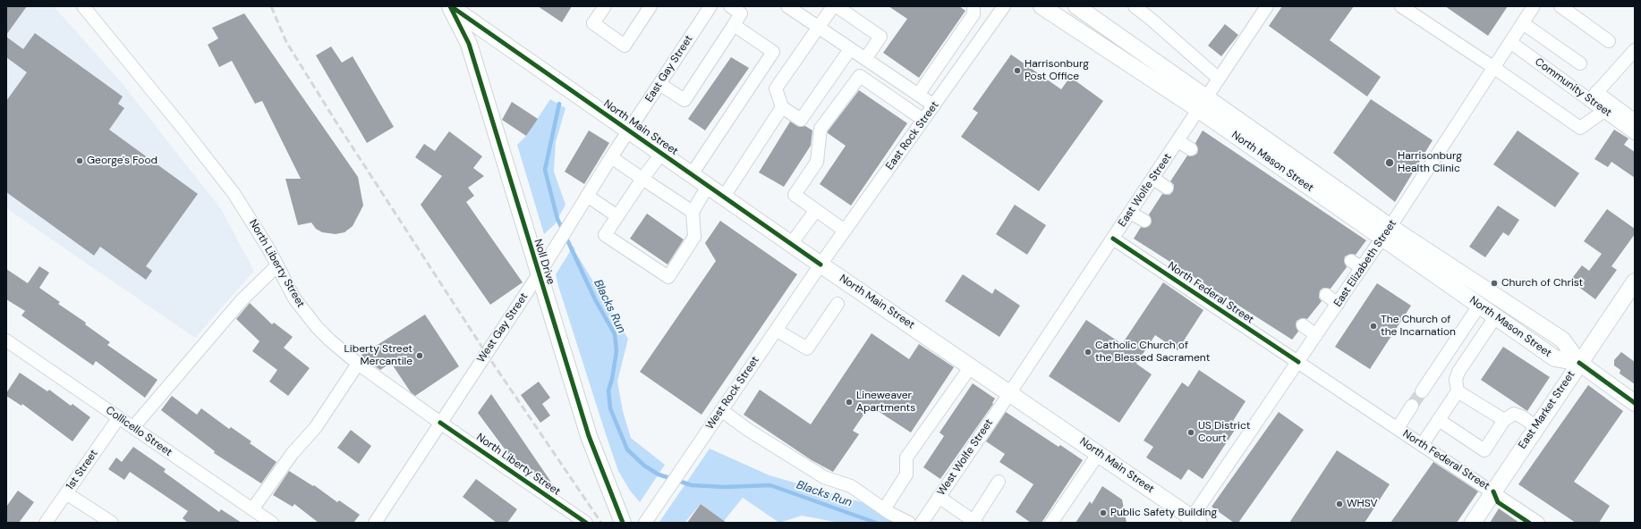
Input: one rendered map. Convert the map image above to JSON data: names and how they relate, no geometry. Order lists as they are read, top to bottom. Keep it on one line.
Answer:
{"streets":{"main road":["North Main Street","North Mason Street","Noll Drive","East Market Street"],"street":["East Gay Street","Community Street","East Rock Street","East Wolfe Street","North Liberty Street","East Elizabeth Street","North Federal Street","West Gay Street","West Rock Street","Collicello Street","West Wolfe Street","1st Street"]},"crossings":[["East Gay Street","North Main Street"],["East Gay Street","West Gay Street"],["Community Street","East Elizabeth Street"],["North Main Street","East Rock Street"],["North Main Street","East Wolfe Street"],["North Main Street","Noll Drive"],["North Main Street","East Elizabeth Street"],["North Main Street","West Gay Street"],["North Main Street","West Rock Street"],["North Main Street","West Wolfe Street"],["East Rock Street","West Rock Street"],["North Mason Street","East Wolfe Street"],["North Mason Street","East Elizabeth Street"],["North Mason Street","East Market Street"],["East Wolfe Street","North Federal Street"],["East Wolfe Street","West Wolfe Street"],["Noll Drive","West Gay Street"],["North Liberty Street","West Gay Street"],["East Elizabeth Street","North Federal Street"],["North Federal Street","East Market Street"],["Collicello Street","1st Street"]],"water":["Blacks Run"],"places":["Harrisonburg Post Office","George's Food","Harrisonburg Health Clinic","Church of Christ","The Church of the Incarnation","Catholic Church of the Blessed Sacrament","Liberty Street Mercantile","Lineweaver Apartments","US District Court","WHSV","Public Safety Building"]}
